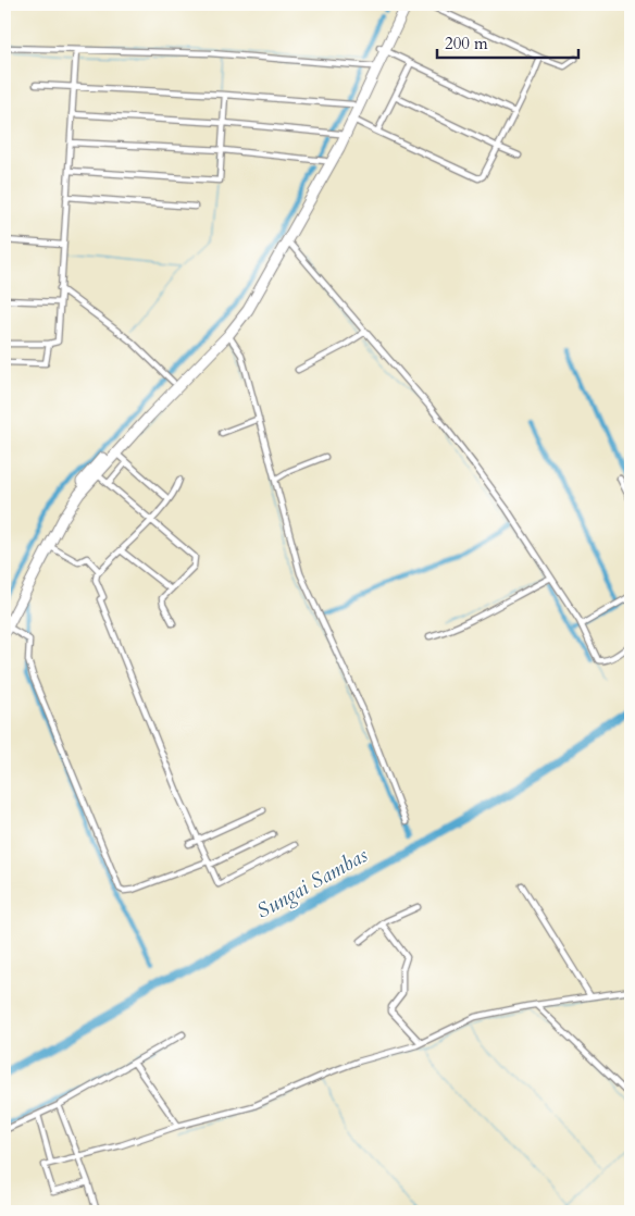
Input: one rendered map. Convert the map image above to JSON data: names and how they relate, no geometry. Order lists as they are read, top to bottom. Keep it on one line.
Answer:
{"water":["Sungai Sambas"],"scale_bar":"200 m"}
